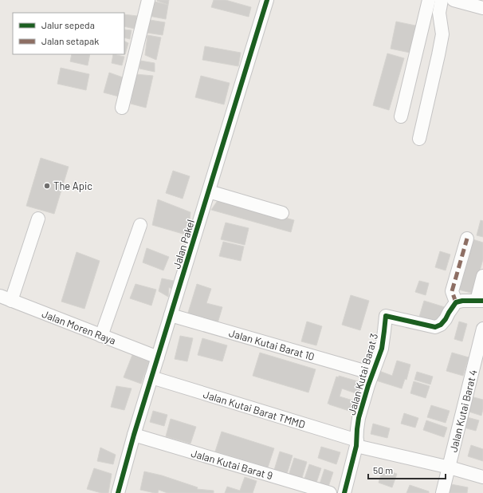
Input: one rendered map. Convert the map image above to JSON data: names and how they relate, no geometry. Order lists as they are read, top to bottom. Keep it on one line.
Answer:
{"streets":{"street":["Jalan Pakel","Jalan Moren Raya","Jalan Kutai Barat 10","Jalan Kutai Barat 3","Jalan Kutai Barat TMMD","Jalan Kutai Barat 4","Jalan Kutai Barat 9"]},"crossings":[["Jalan Pakel","Jalan Moren Raya"],["Jalan Pakel","Jalan Kutai Barat 10"],["Jalan Pakel","Jalan Kutai Barat TMMD"],["Jalan Pakel","Jalan Kutai Barat 9"],["Jalan Kutai Barat 10","Jalan Kutai Barat 3"],["Jalan Kutai Barat 3","Jalan Kutai Barat TMMD"],["Jalan Kutai Barat TMMD","Jalan Kutai Barat 4"]],"places":["The Apic"],"legend":["Jalur sepeda","Jalan setapak"],"scale_bar":"50 m"}
